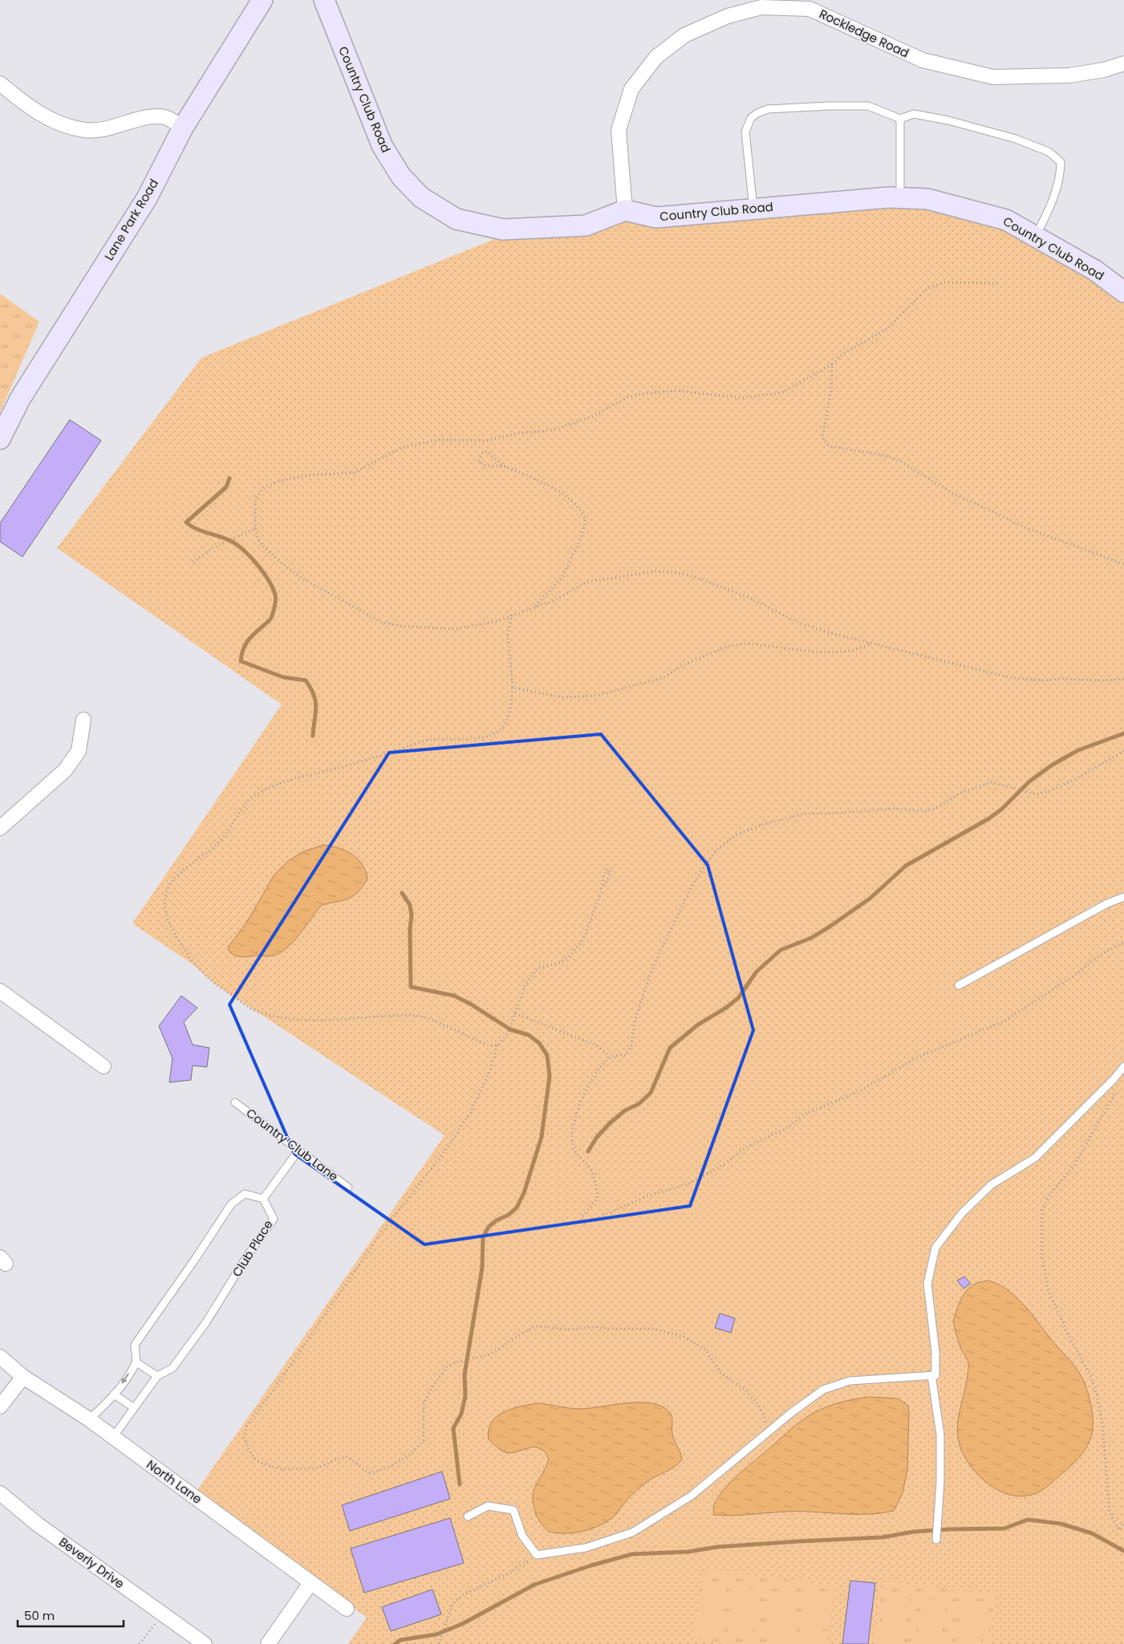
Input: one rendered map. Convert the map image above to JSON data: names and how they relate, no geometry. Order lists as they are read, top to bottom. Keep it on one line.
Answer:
{"streets":{"street":["Rockledge Road","Country Club Road","Lane Park Road","North Lane","Beverly Drive"],"lane":["Country Club Lane","Club Place"]},"crossings":[["Rockledge Road","Country Club Road"],["Club Place","North Lane"]],"scale_bar":"50 m"}
